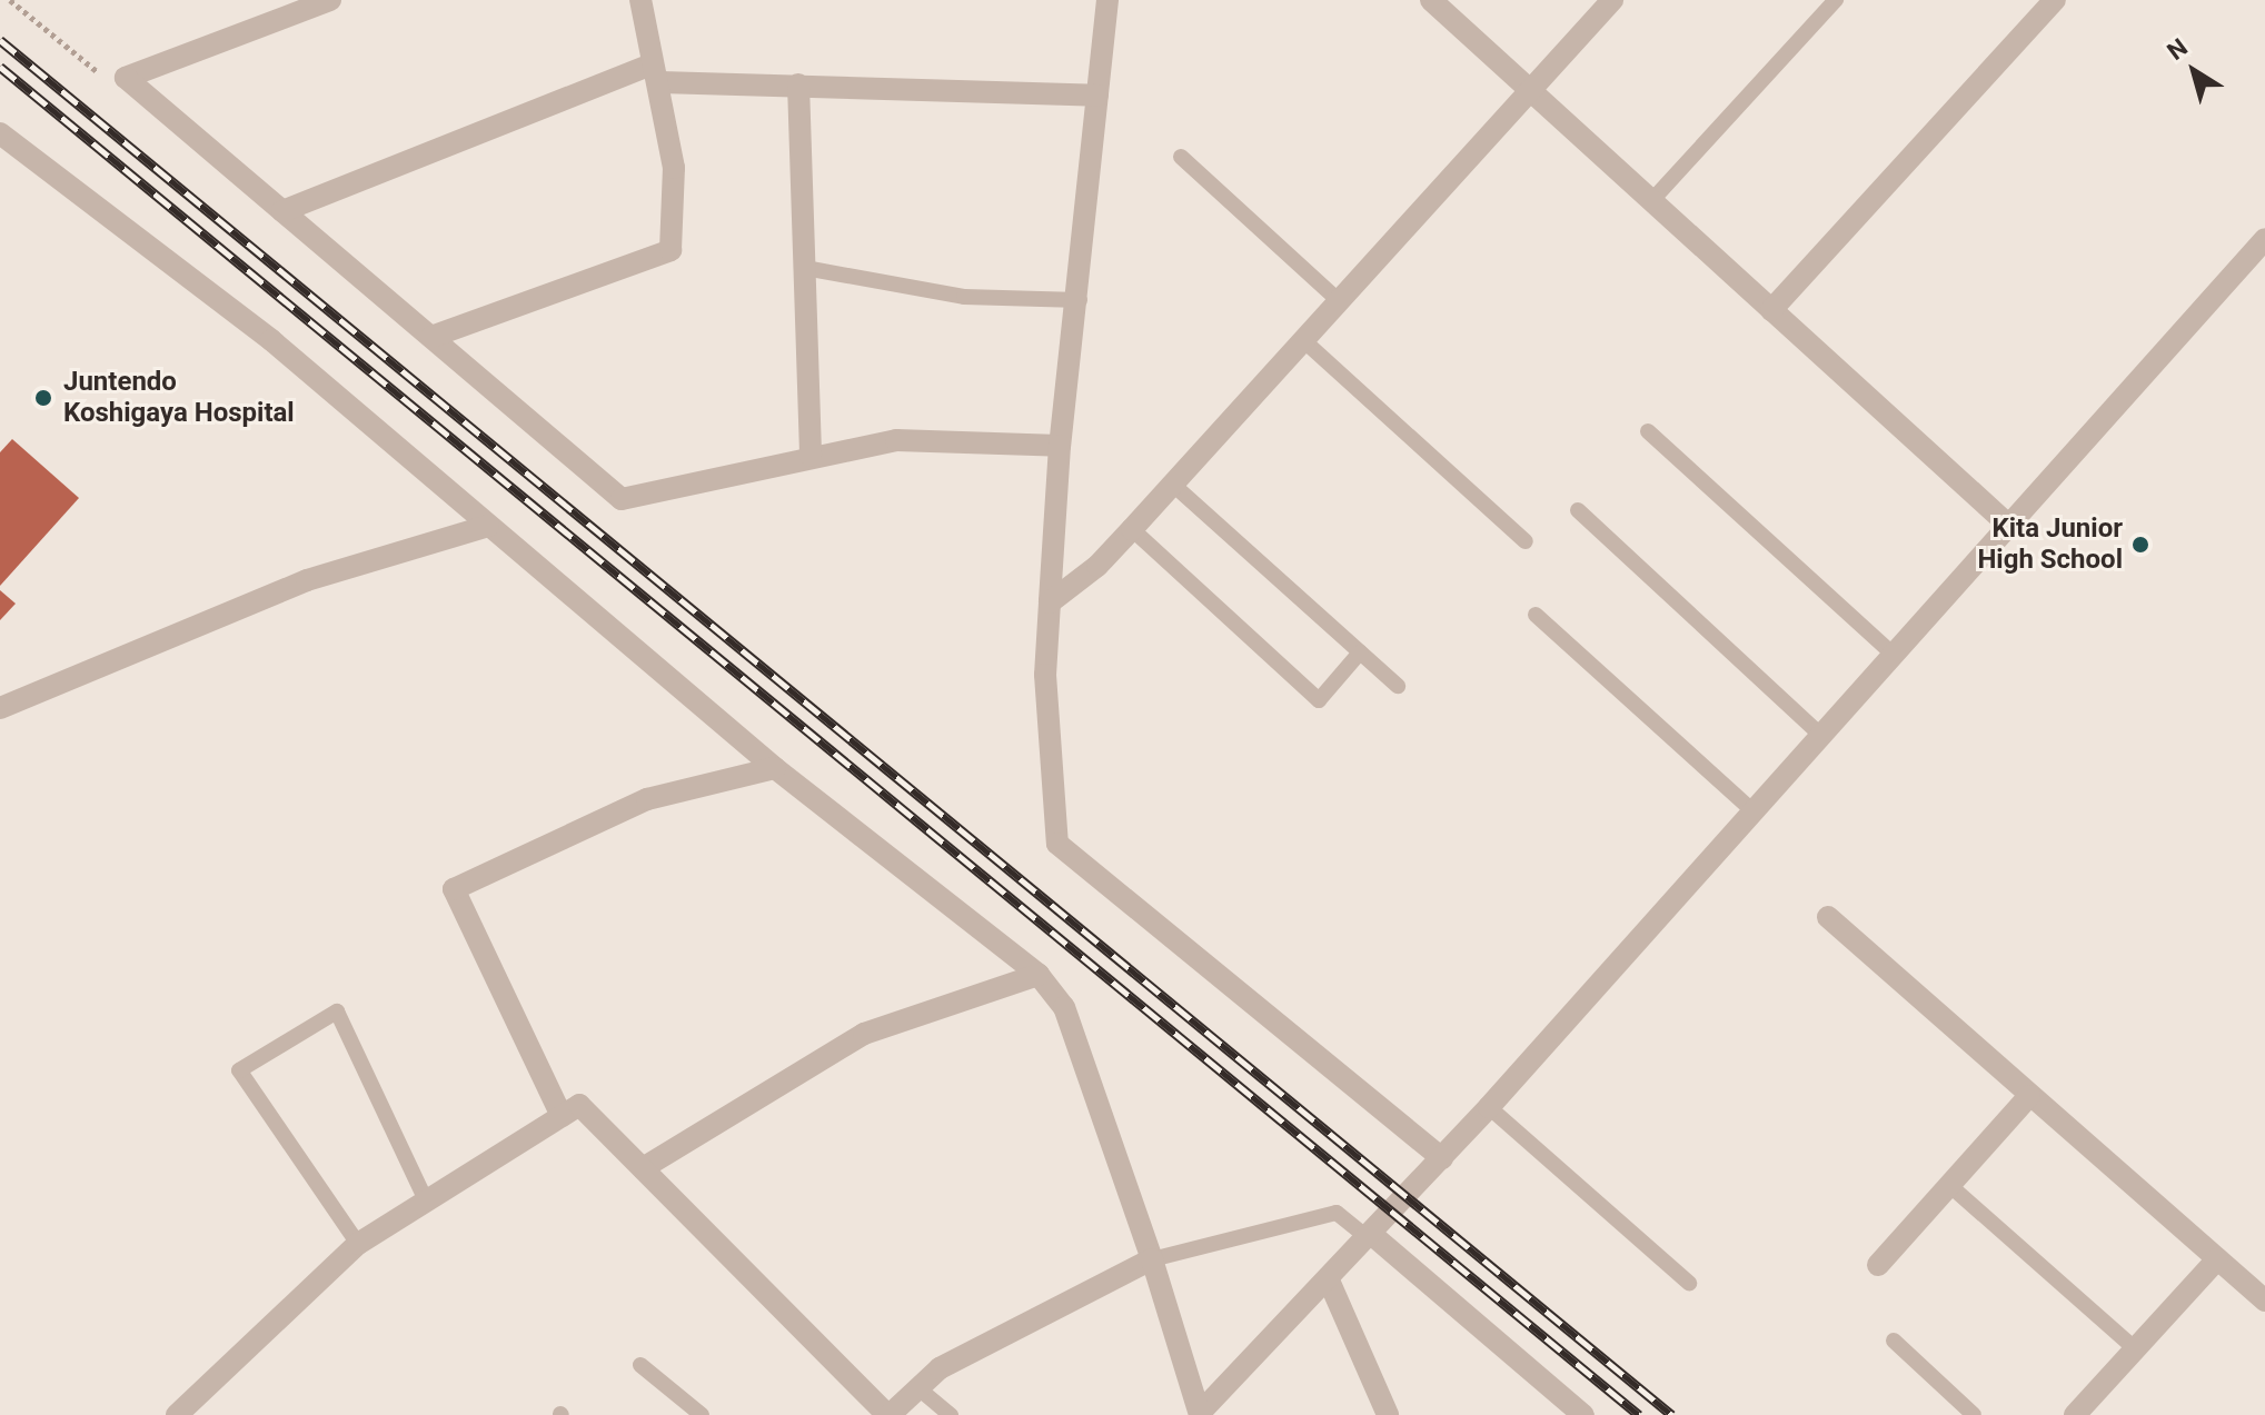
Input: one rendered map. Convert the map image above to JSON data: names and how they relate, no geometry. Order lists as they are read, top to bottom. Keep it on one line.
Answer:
{"places":["Juntendo Koshigaya Hospital","Kita Junior High School"],"north":"top left"}
